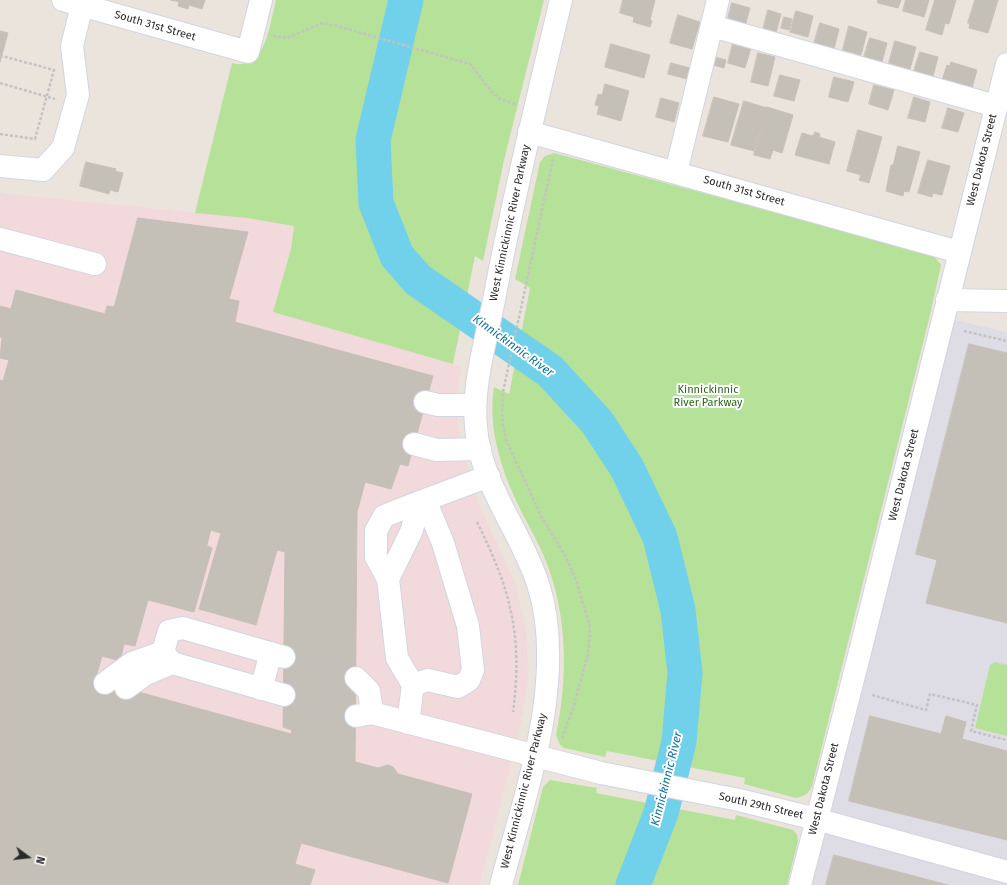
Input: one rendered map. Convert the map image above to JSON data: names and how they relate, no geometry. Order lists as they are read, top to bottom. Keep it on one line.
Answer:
{"streets":{"street":["South 31st Street","West Dakota Street","West Kinnickinnic River Parkway","South 29th Street"]},"crossings":[["South 31st Street","West Dakota Street"],["South 31st Street","West Kinnickinnic River Parkway"],["West Dakota Street","South 29th Street"],["West Kinnickinnic River Parkway","South 29th Street"]],"water":["Kinnickinnic River"],"parks":["Kinnickinnic River Parkway"],"north":"right"}
